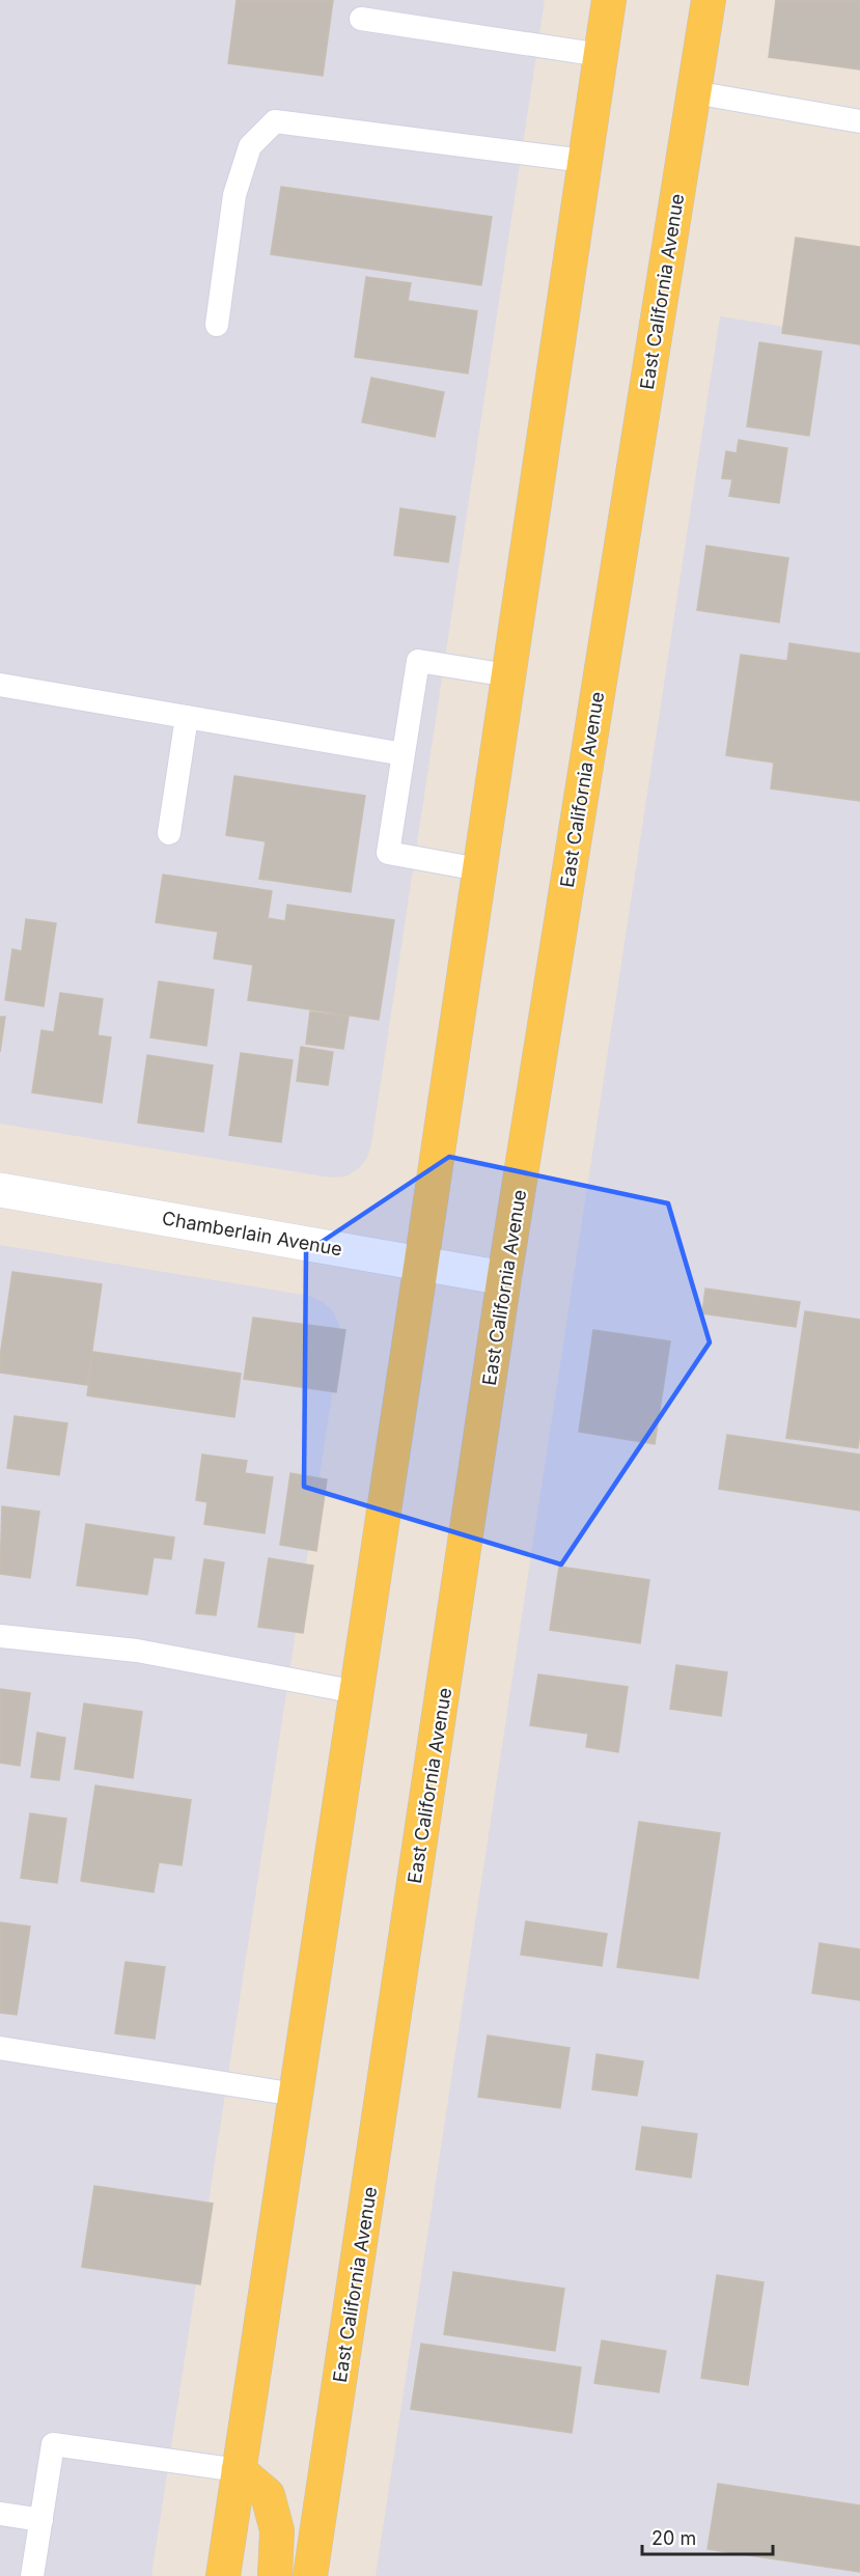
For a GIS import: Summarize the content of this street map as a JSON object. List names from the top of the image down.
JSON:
{
  "streets": {
    "main road": ["East California Avenue"],
    "street": ["Chamberlain Avenue"]
  },
  "crossings": [
    ["East California Avenue", "Chamberlain Avenue"]
  ],
  "scale_bar": "20 m"
}
